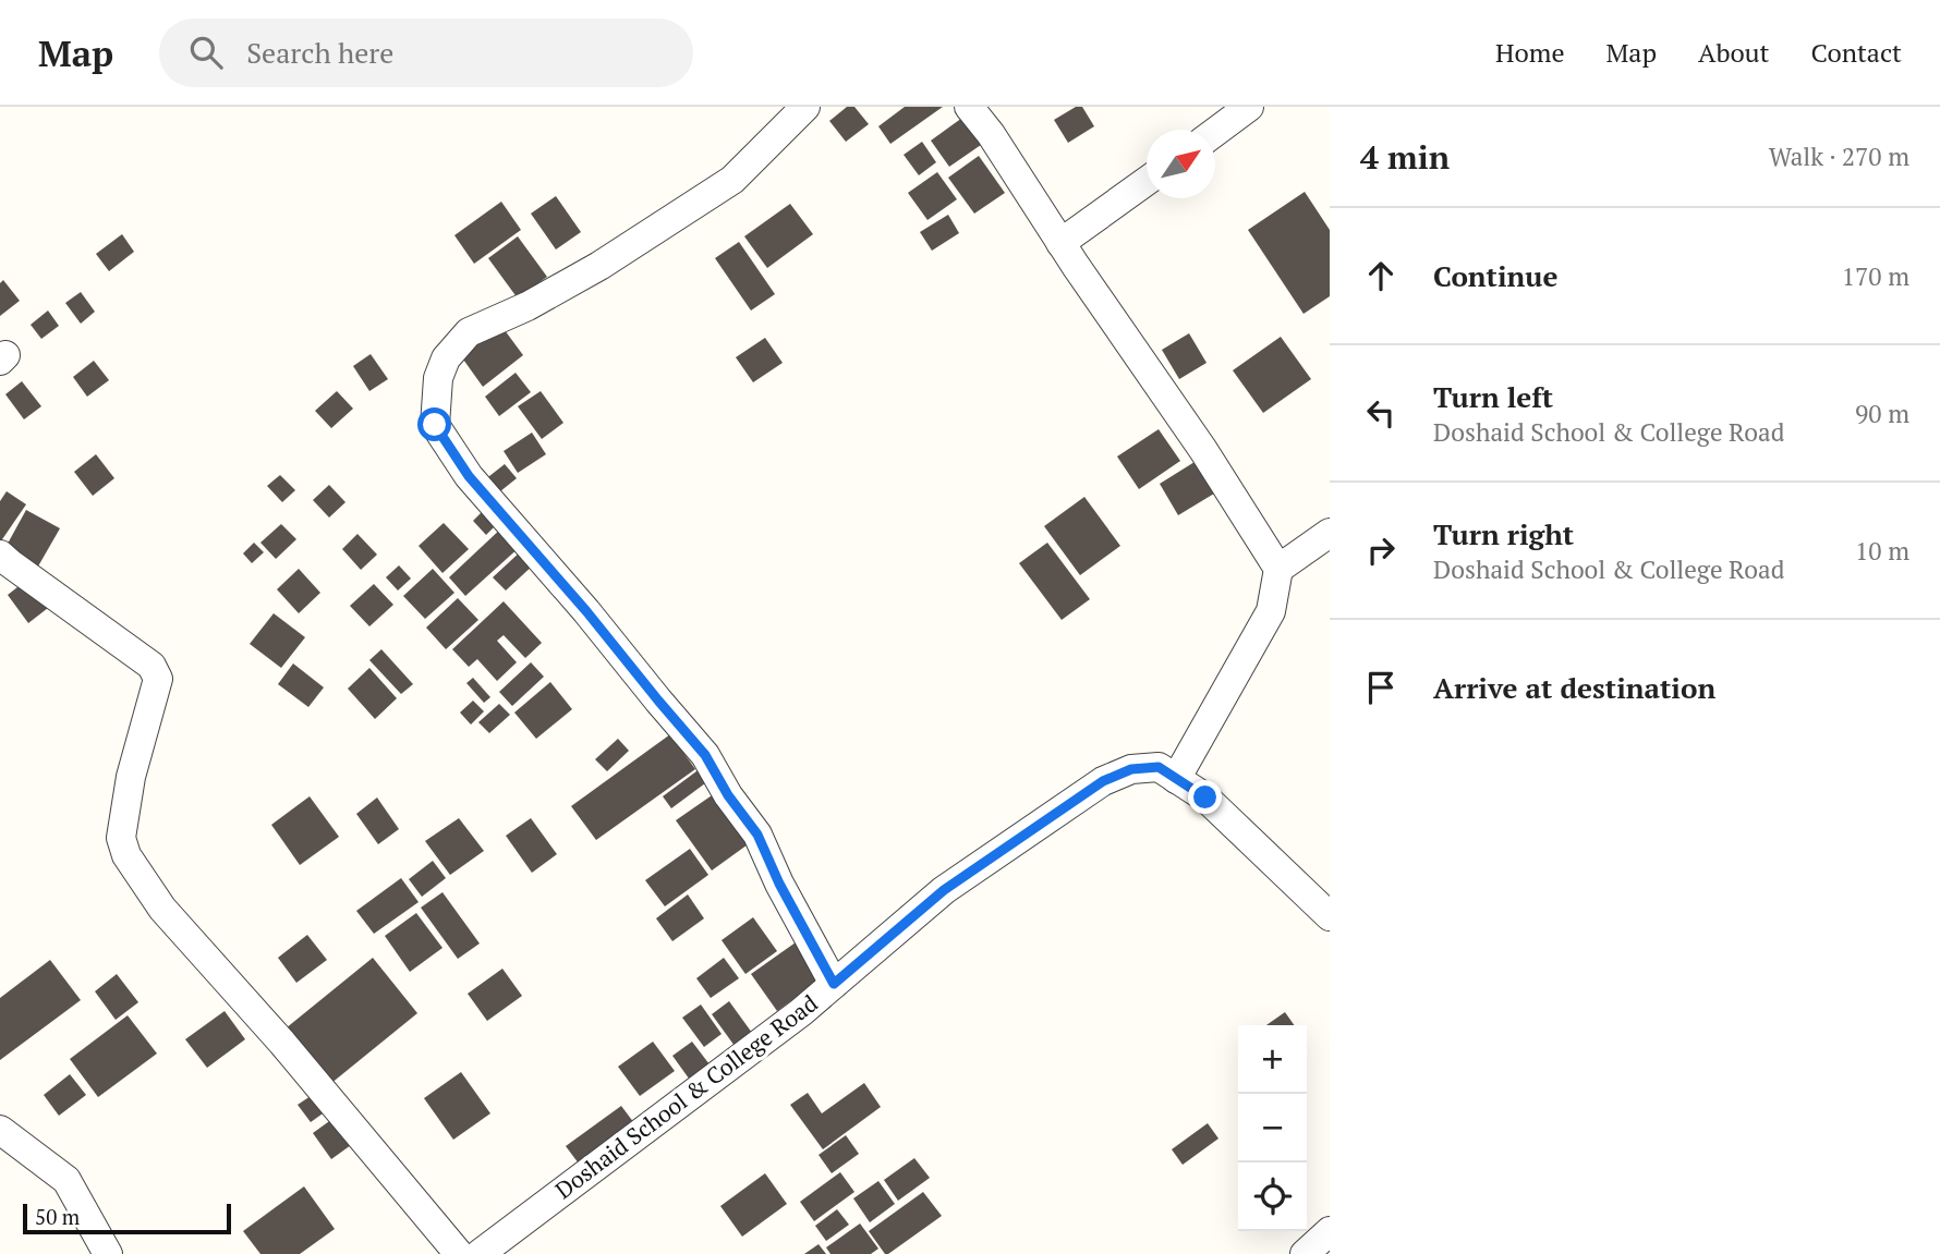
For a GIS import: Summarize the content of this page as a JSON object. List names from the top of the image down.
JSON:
{
  "streets": {
    "street": ["Doshaid School & College Road"]
  },
  "scale_bar": "50 m",
  "north": "top right",
  "page": {
    "header": "Map",
    "search": "Search here",
    "nav": [
      "Home",
      "Map",
      "About",
      "Contact"
    ],
    "heading": ["4 min", "Walk · 270 m"],
    "list": [
      ["Continue", "170 m"],
      ["Turn left", "Doshaid School & College Road", "90 m"],
      ["Turn right", "Doshaid School & College Road", "10 m"],
      "Arrive at destination"
    ],
    "map_buttons": ["+", "−"],
    "scale": "50 m"
  }
}
